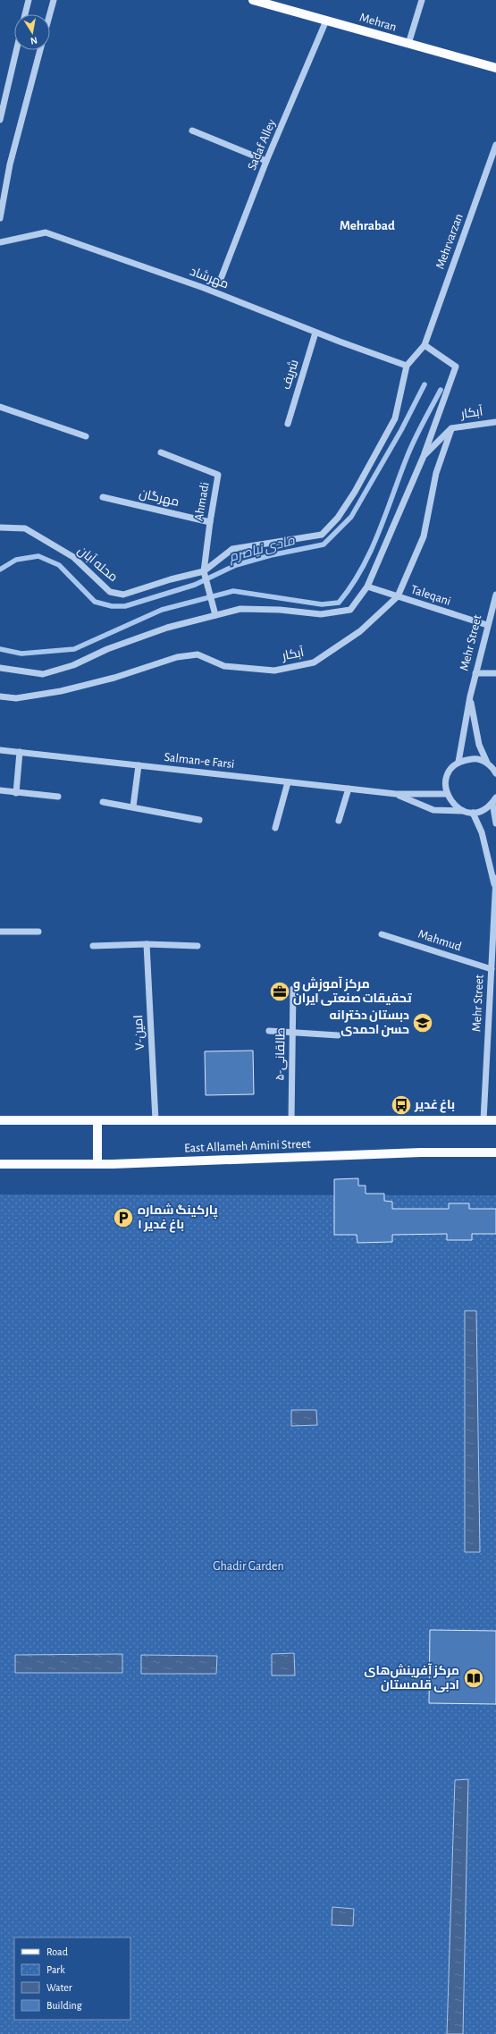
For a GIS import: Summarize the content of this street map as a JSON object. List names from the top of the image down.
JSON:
{
  "streets": {
    "main road": ["Mehran", "East Allameh Amini Street"],
    "street": [
      "Sadaf Alley",
      "Mehrvarzan",
      "مهرشاد",
      "شریف",
      "آبکار",
      "مهرگان",
      "Ahmadi",
      "محله آبان",
      "Taleqani",
      "Mehr Street",
      "Salman-e Farsi",
      "Mahmud",
      "۷-امین",
      "۵-طالقانی"
    ]
  },
  "crossings": [
    ["Mehran", "Sadaf Alley"],
    ["مهرشاد", "شریف"],
    ["آبکار", "Taleqani"],
    ["مهرگان", "Ahmadi"],
    ["Ahmadi", "محله آبان"],
    ["Taleqani", "Mehr Street"],
    ["Mehr Street", "Salman-e Farsi"],
    ["Mehr Street", "Mahmud"],
    ["Mehr Street", "East Allameh Amini Street"],
    ["۷-امین", "East Allameh Amini Street"],
    ["۵-طالقانی", "East Allameh Amini Street"]
  ],
  "districts": ["Mehrabad"],
  "water": ["مادی نیاصرم"],
  "parks": ["Ghadir Garden"],
  "places": {
    "office": ["مرکز آموزش و تحقیقات صنعتی ایران"],
    "school or university": ["دبستان دخترانه حسن احمدی"],
    "bus stop": ["باغ غدیر"],
    "parking": ["پارکینگ شماره ۱ باغ غدیر"],
    "library": ["مرکز آفرینش‌های ادبی قلمستان"]
  },
  "legend": [
    "Road",
    "Park",
    "Water",
    "Building"
  ],
  "north": "bottom"
}
